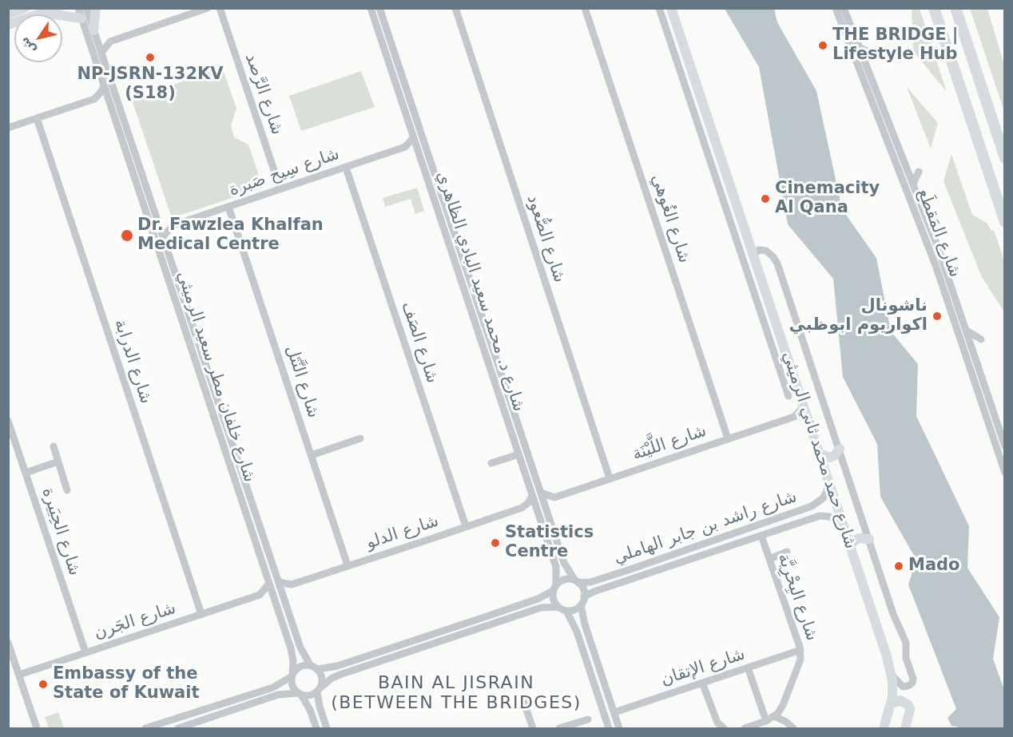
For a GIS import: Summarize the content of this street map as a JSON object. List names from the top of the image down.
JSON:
{
  "streets": {
    "main road": ["شارع حمد محمد ثاني الرميثي"],
    "street": [
      "شارع الرَّصد",
      "شارع سِيح صَبرة",
      "شارع الغُوهي",
      "شارع المَقطَع",
      "شارع الصُّعود",
      "شارع د. محمد سعيد البادي الظاهري",
      "شارع الصَف",
      "شارع الدرابة",
      "شارع خلفان مطر سعيد الرميثي",
      "شارع النَّتَل",
      "شارع اللَّيْنَة",
      "شارع راشد بن جابر الهاملي",
      "شارع الحِيَيرة",
      "شارع الدلو",
      "شارع البِحْرِيَّة",
      "شارع الجَرن",
      "شارع الإتقان"
    ]
  },
  "crossings": [
    ["شارع الرَّصد", "شارع سِيح صَبرة"],
    ["شارع سِيح صَبرة", "شارع د. محمد سعيد البادي الظاهري"],
    ["شارع سِيح صَبرة", "شارع الصَف"],
    ["شارع سِيح صَبرة", "شارع خلفان مطر سعيد الرميثي"],
    ["شارع سِيح صَبرة", "شارع النَّتَل"],
    ["شارع الغُوهي", "شارع اللَّيْنَة"],
    ["شارع الصُّعود", "شارع اللَّيْنَة"],
    ["شارع د. محمد سعيد البادي الظاهري", "شارع راشد بن جابر الهاملي"],
    ["شارع الصَف", "شارع الدلو"],
    ["شارع الدرابة", "شارع الجَرن"],
    ["شارع النَّتَل", "شارع الدلو"],
    ["شارع اللَّيْنَة", "شارع حمد محمد ثاني الرميثي"],
    ["شارع حمد محمد ثاني الرميثي", "شارع راشد بن جابر الهاملي"],
    ["شارع راشد بن جابر الهاملي", "شارع البِحْرِيَّة"],
    ["شارع الحِيَيرة", "شارع الجَرن"],
    ["شارع البِحْرِيَّة", "شارع الإتقان"]
  ],
  "districts": ["BAIN AL JISRAIN (BETWEEN THE BRIDGES)"],
  "places": [
    "THE BRIDGE | Lifestyle Hub",
    "NP-JSRN-132KV (S18)",
    "Cinemacity Al Qana",
    "Dr. Fawzlea Khalfan Medical Centre",
    "ناشونال اكواريوم ابوظبي",
    "Statistics Centre",
    "Mado",
    "Embassy of the State of Kuwait"
  ],
  "north": "bottom left"
}
